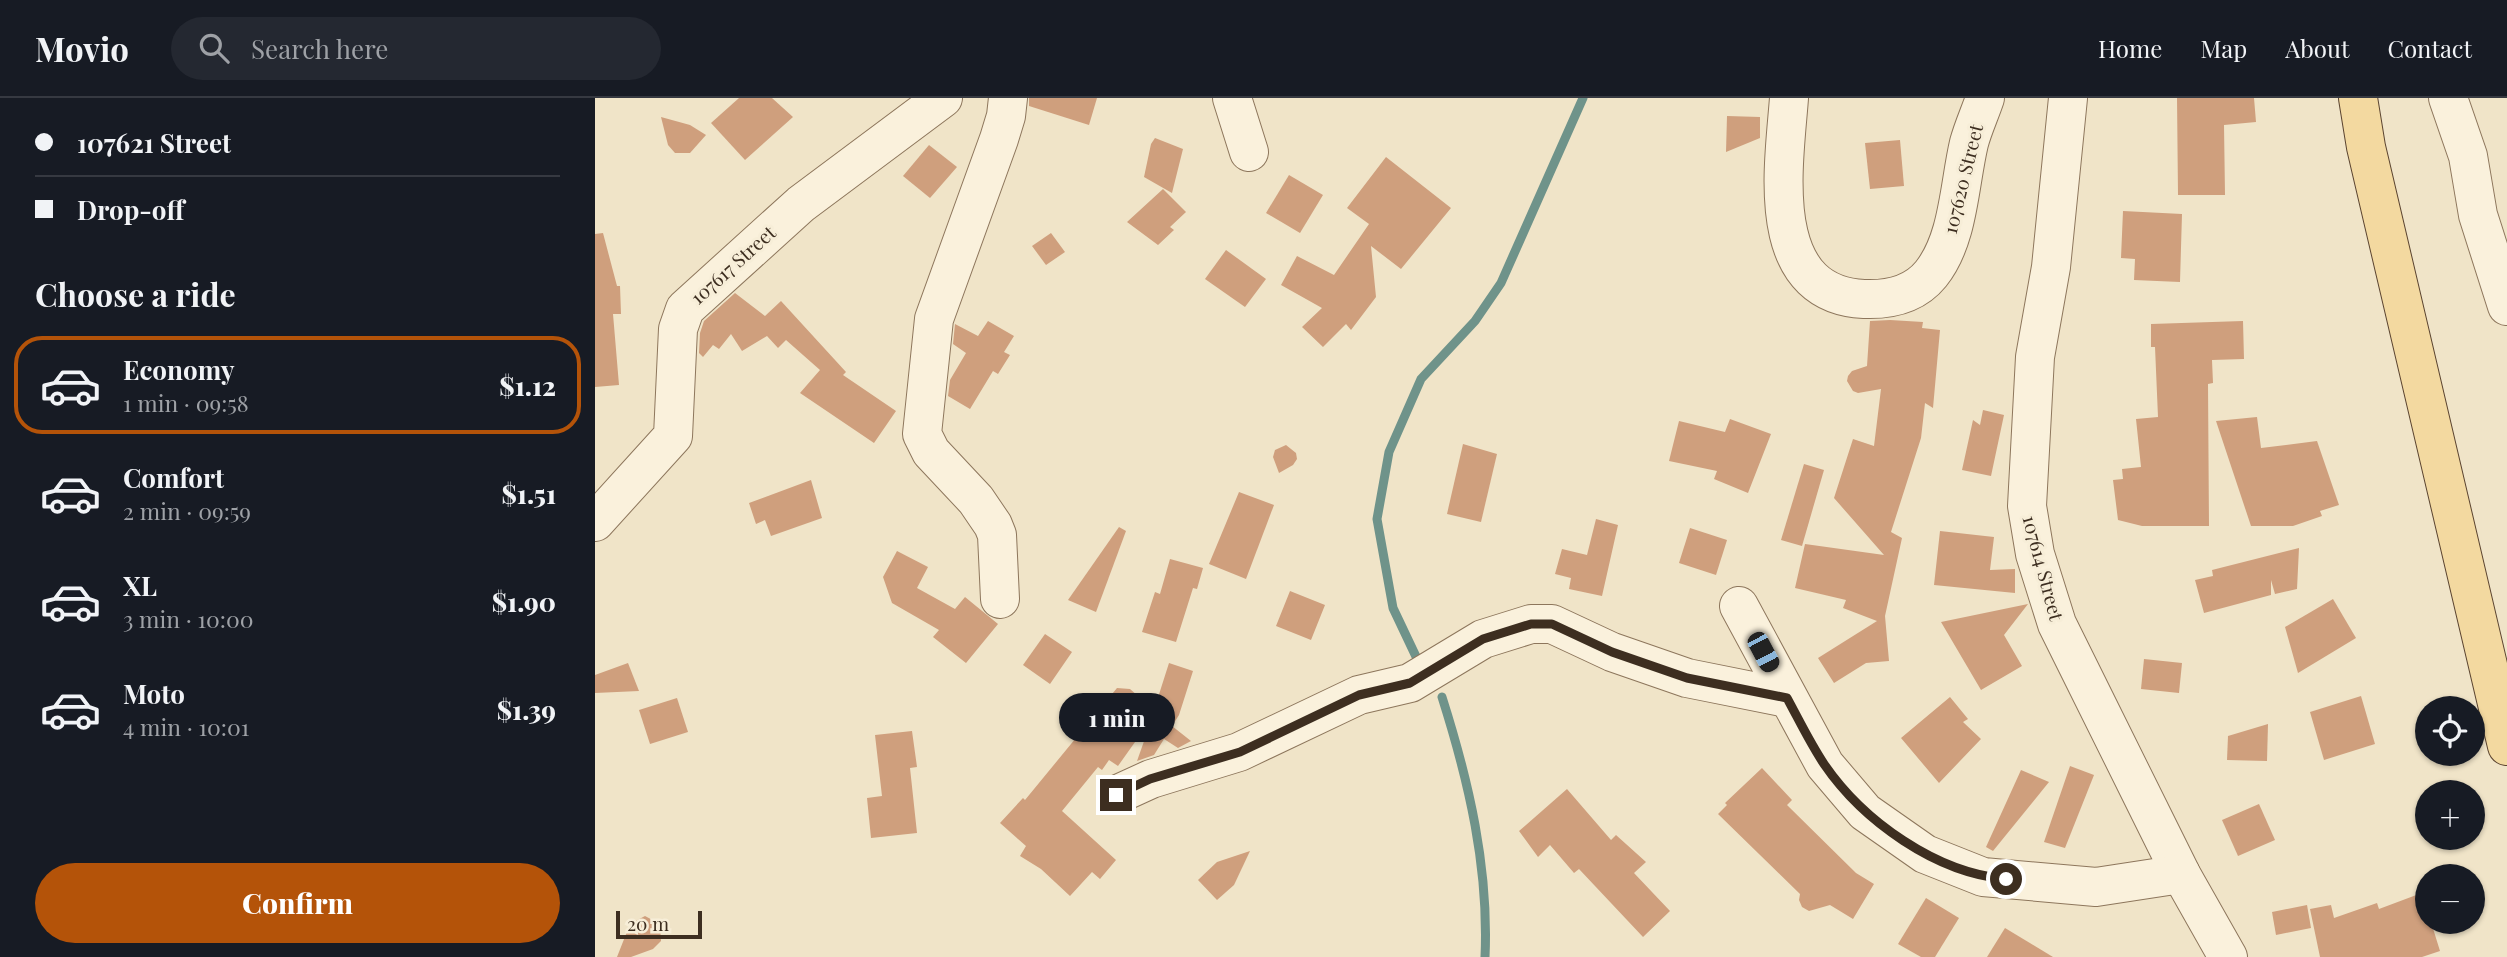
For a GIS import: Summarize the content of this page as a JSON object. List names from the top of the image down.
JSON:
{
  "streets": {
    "street": ["107620 Street", "107617 Street", "107614 Street"]
  },
  "scale_bar": "20 m",
  "page": {
    "header": "Movio",
    "search": "Search here",
    "nav": [
      "Home",
      "Map",
      "About",
      "Contact"
    ],
    "banner": ["107621 Street", "Drop-off"],
    "heading": "Choose a ride",
    "list": [
      {
        "name": "Economy",
        "note": "1 min · 09:58",
        "value": "$1.12"
      },
      {
        "name": "Comfort",
        "note": "2 min · 09:59",
        "value": "$1.51"
      },
      {
        "name": "XL",
        "note": "3 min · 10:00",
        "value": "$1.90"
      },
      {
        "name": "Moto",
        "note": "4 min · 10:01",
        "value": "$1.39"
      }
    ],
    "bubble": "1 min",
    "map_buttons": ["+", "−"],
    "buttons": "Confirm",
    "scale": "20 m"
  }
}
